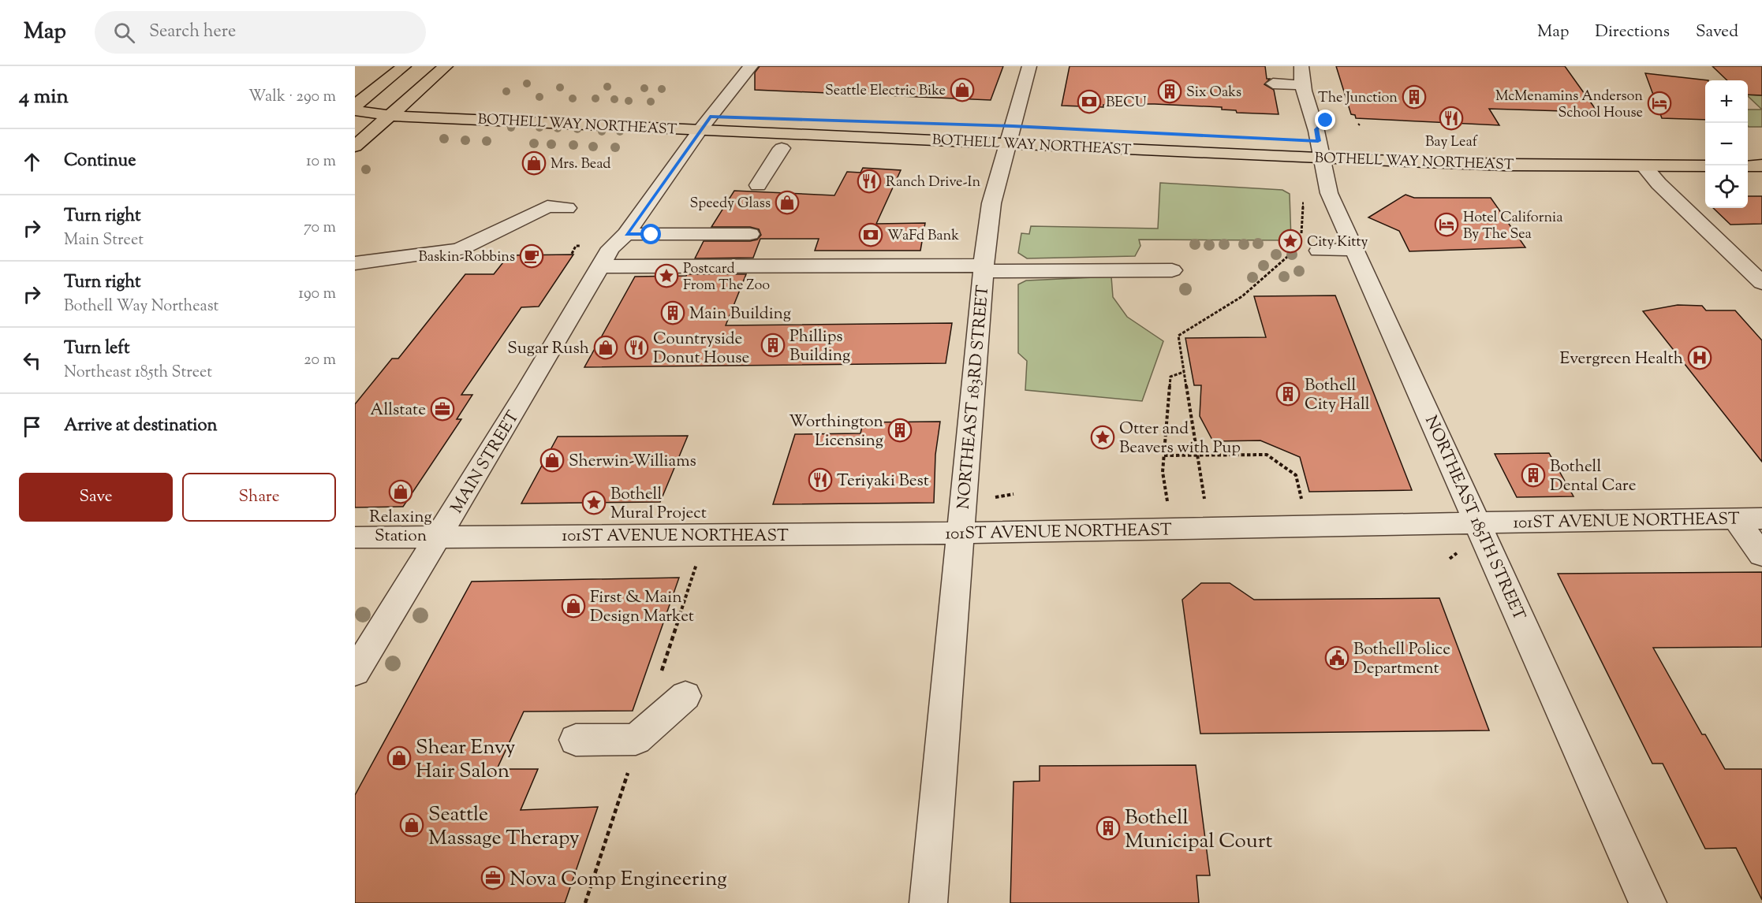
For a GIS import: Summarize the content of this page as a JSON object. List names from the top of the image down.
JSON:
{
  "streets": {
    "main road": ["BOTHELL WAY NORTHEAST"],
    "street": [
      "NORTHEAST 183RD STREET",
      "MAIN STREET",
      "NORTHEAST 185TH STREET",
      "101ST AVENUE NORTHEAST"
    ]
  },
  "crossings": [
    ["BOTHELL WAY NORTHEAST", "NORTHEAST 183RD STREET"],
    ["BOTHELL WAY NORTHEAST", "MAIN STREET"],
    ["BOTHELL WAY NORTHEAST", "NORTHEAST 185TH STREET"],
    ["NORTHEAST 183RD STREET", "101ST AVENUE NORTHEAST"],
    ["MAIN STREET", "101ST AVENUE NORTHEAST"],
    ["NORTHEAST 185TH STREET", "101ST AVENUE NORTHEAST"]
  ],
  "places": {
    "shop": [
      "Seattle Electric Bike",
      "Mrs. Bead",
      "Speedy Glass",
      "Sugar Rush",
      "Sherwin-Williams",
      "Relaxing Station",
      "First & Main Design Market",
      "Shear Envy Hair Salon",
      "Seattle Massage Therapy"
    ],
    "building": [
      "Six Oaks",
      "The Junction",
      "Main Building",
      "Phillips Building",
      "Bothell City Hall",
      "Worthington Licensing",
      "Bothell Dental Care",
      "Bothell Municipal Court"
    ],
    "bank": ["BECU", "WaFd Bank"],
    "hotel": ["McMenamins Anderson School House", "Hotel California By The Sea"],
    "restaurant": [
      "Bay Leaf",
      "Ranch Drive-In",
      "Countryside Donut House",
      "Teriyaki Best"
    ],
    "place": [
      "City Kitty",
      "Postcard From The Zoo",
      "Otter and Beavers with Pup",
      "Bothell Mural Project"
    ],
    "cafe": ["Baskin-Robbins"],
    "hospital": ["Evergreen Health"],
    "office": ["Allstate", "Nova Comp Engineering"],
    "public building": ["Bothell Police Department"]
  },
  "page": {
    "header": "Map",
    "search": "Search here",
    "nav": ["Map", "Directions", "Saved"],
    "heading": ["4 min", "Walk · 290 m"],
    "map_buttons": ["+", "−"],
    "list": [
      ["Continue", "10 m"],
      ["Turn right", "Main Street", "70 m"],
      ["Turn right", "Bothell Way Northeast", "190 m"],
      ["Turn left", "Northeast 185th Street", "20 m"],
      "Arrive at destination"
    ],
    "buttons": ["Save", "Share"]
  }
}
